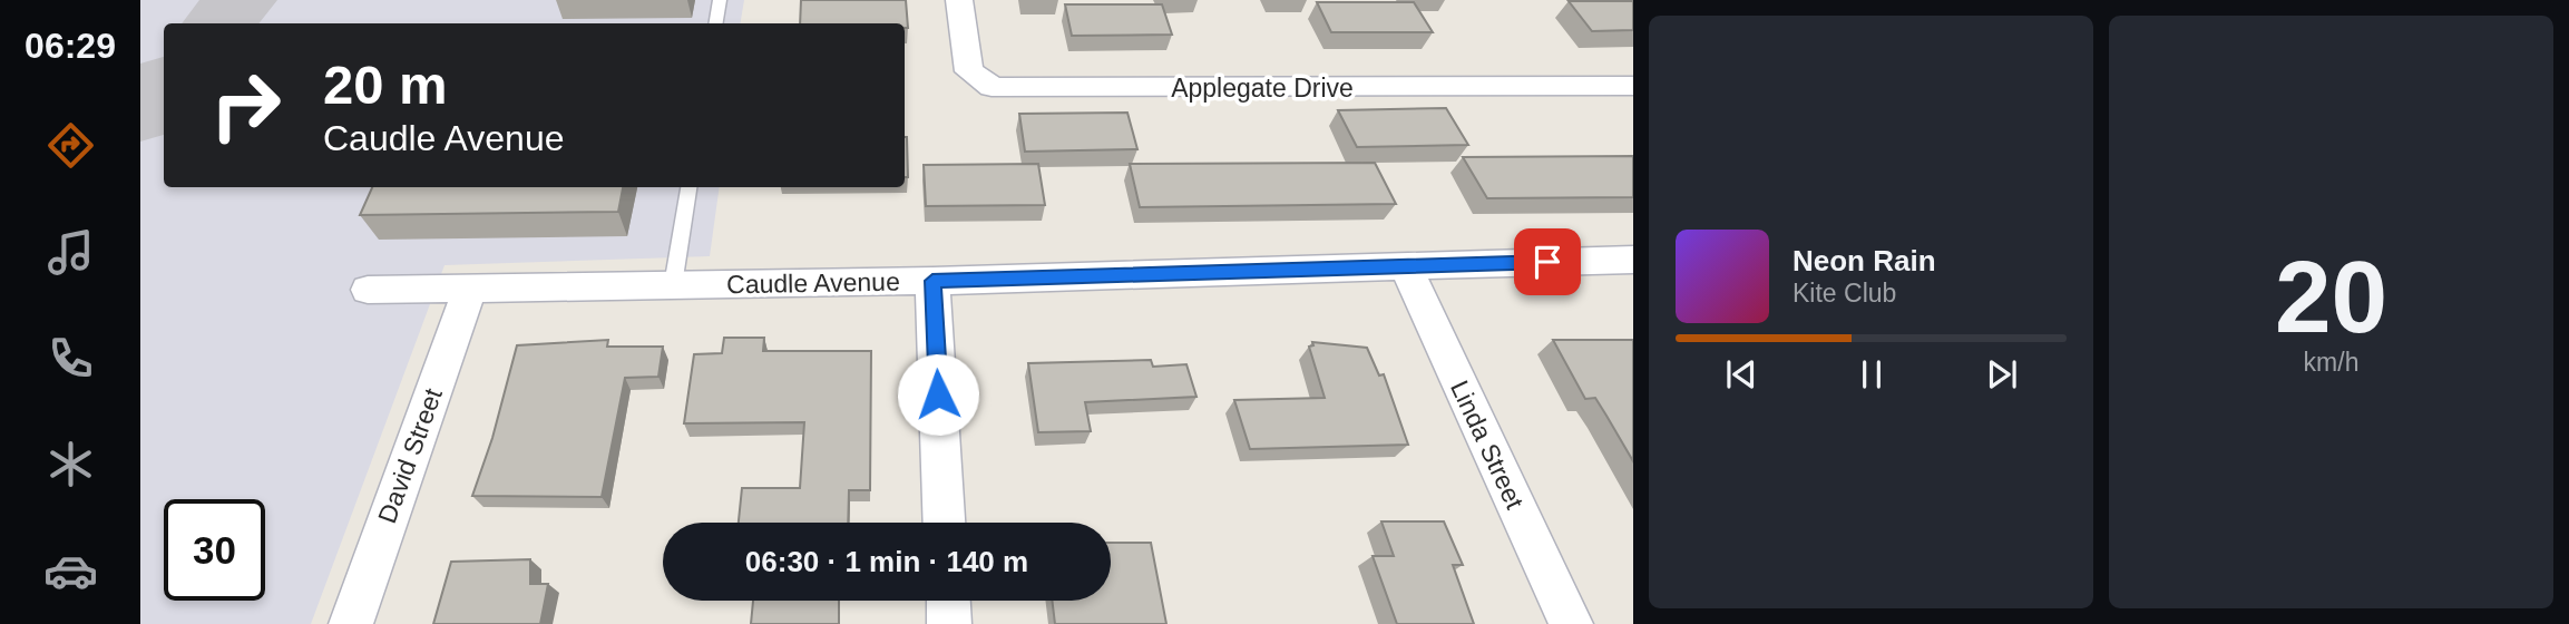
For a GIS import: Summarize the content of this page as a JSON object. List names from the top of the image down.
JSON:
{
  "streets": {
    "street": [
      "Applegate Drive",
      "Caudle Avenue",
      "Linda Street",
      "David Street"
    ]
  },
  "crossings": [
    ["Caudle Avenue", "Linda Street"],
    ["Caudle Avenue", "David Street"]
  ],
  "page": {
    "tabs": "06:29",
    "tile": ["20", "km/h"],
    "turn": ["20 m", "Caudle Avenue"],
    "song": ["Neon Rain", "Kite Club"],
    "limit": "30",
    "trip": "06:30 · 1 min · 140 m"
  }
}
